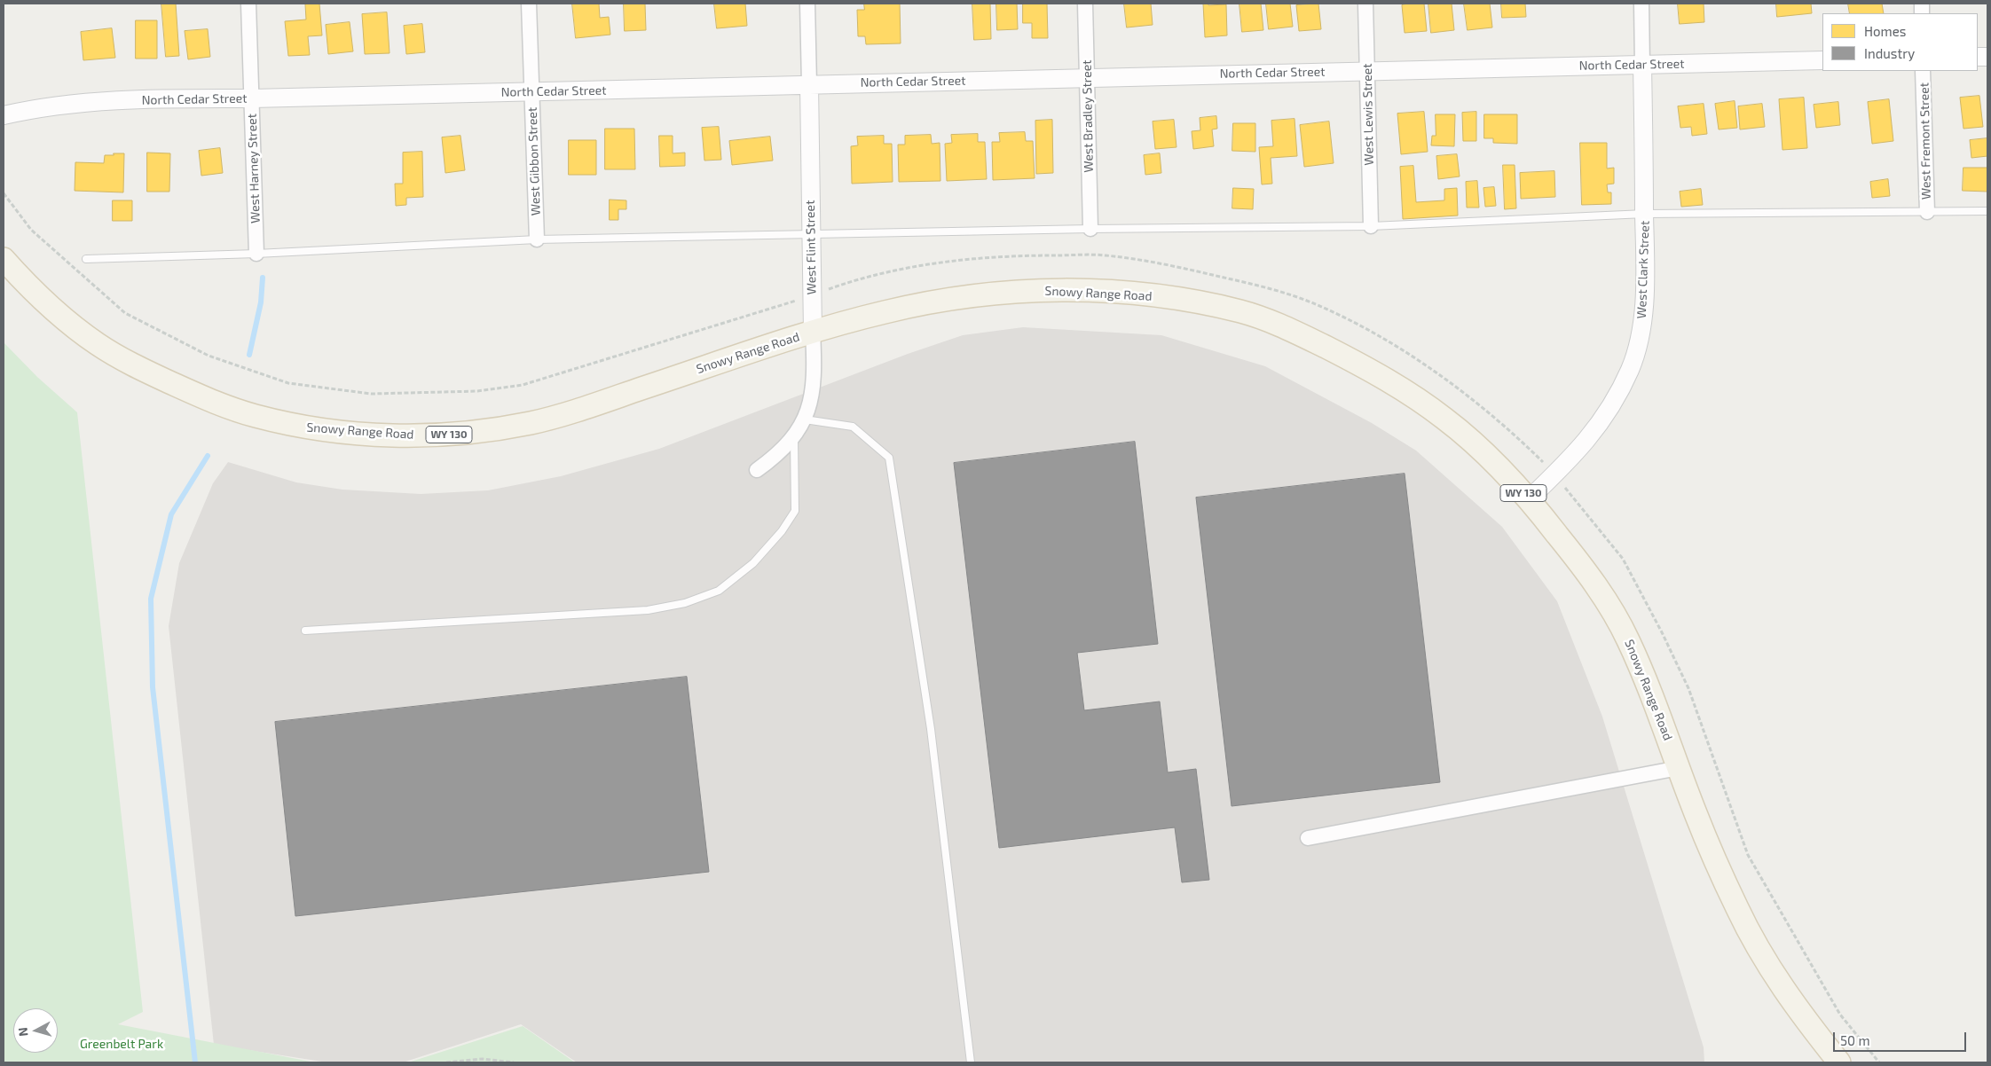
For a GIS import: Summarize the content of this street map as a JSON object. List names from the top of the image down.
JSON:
{
  "streets": {
    "main road": ["Snowy Range Road", "WY 130"],
    "street": [
      "North Cedar Street",
      "West Lewis Street",
      "West Bradley Street",
      "West Fremont Street",
      "West Gibbon Street",
      "West Harney Street",
      "West Flint Street",
      "West Clark Street"
    ]
  },
  "crossings": [
    ["North Cedar Street", "West Lewis Street"],
    ["North Cedar Street", "West Bradley Street"],
    ["North Cedar Street", "West Gibbon Street"],
    ["North Cedar Street", "West Harney Street"],
    ["North Cedar Street", "West Flint Street"],
    ["North Cedar Street", "West Clark Street"],
    ["West Flint Street", "Snowy Range Road"],
    ["West Clark Street", "Snowy Range Road"]
  ],
  "parks": ["Greenbelt Park"],
  "legend": ["Homes", "Industry"],
  "scale_bar": "50 m",
  "north": "left"
}
